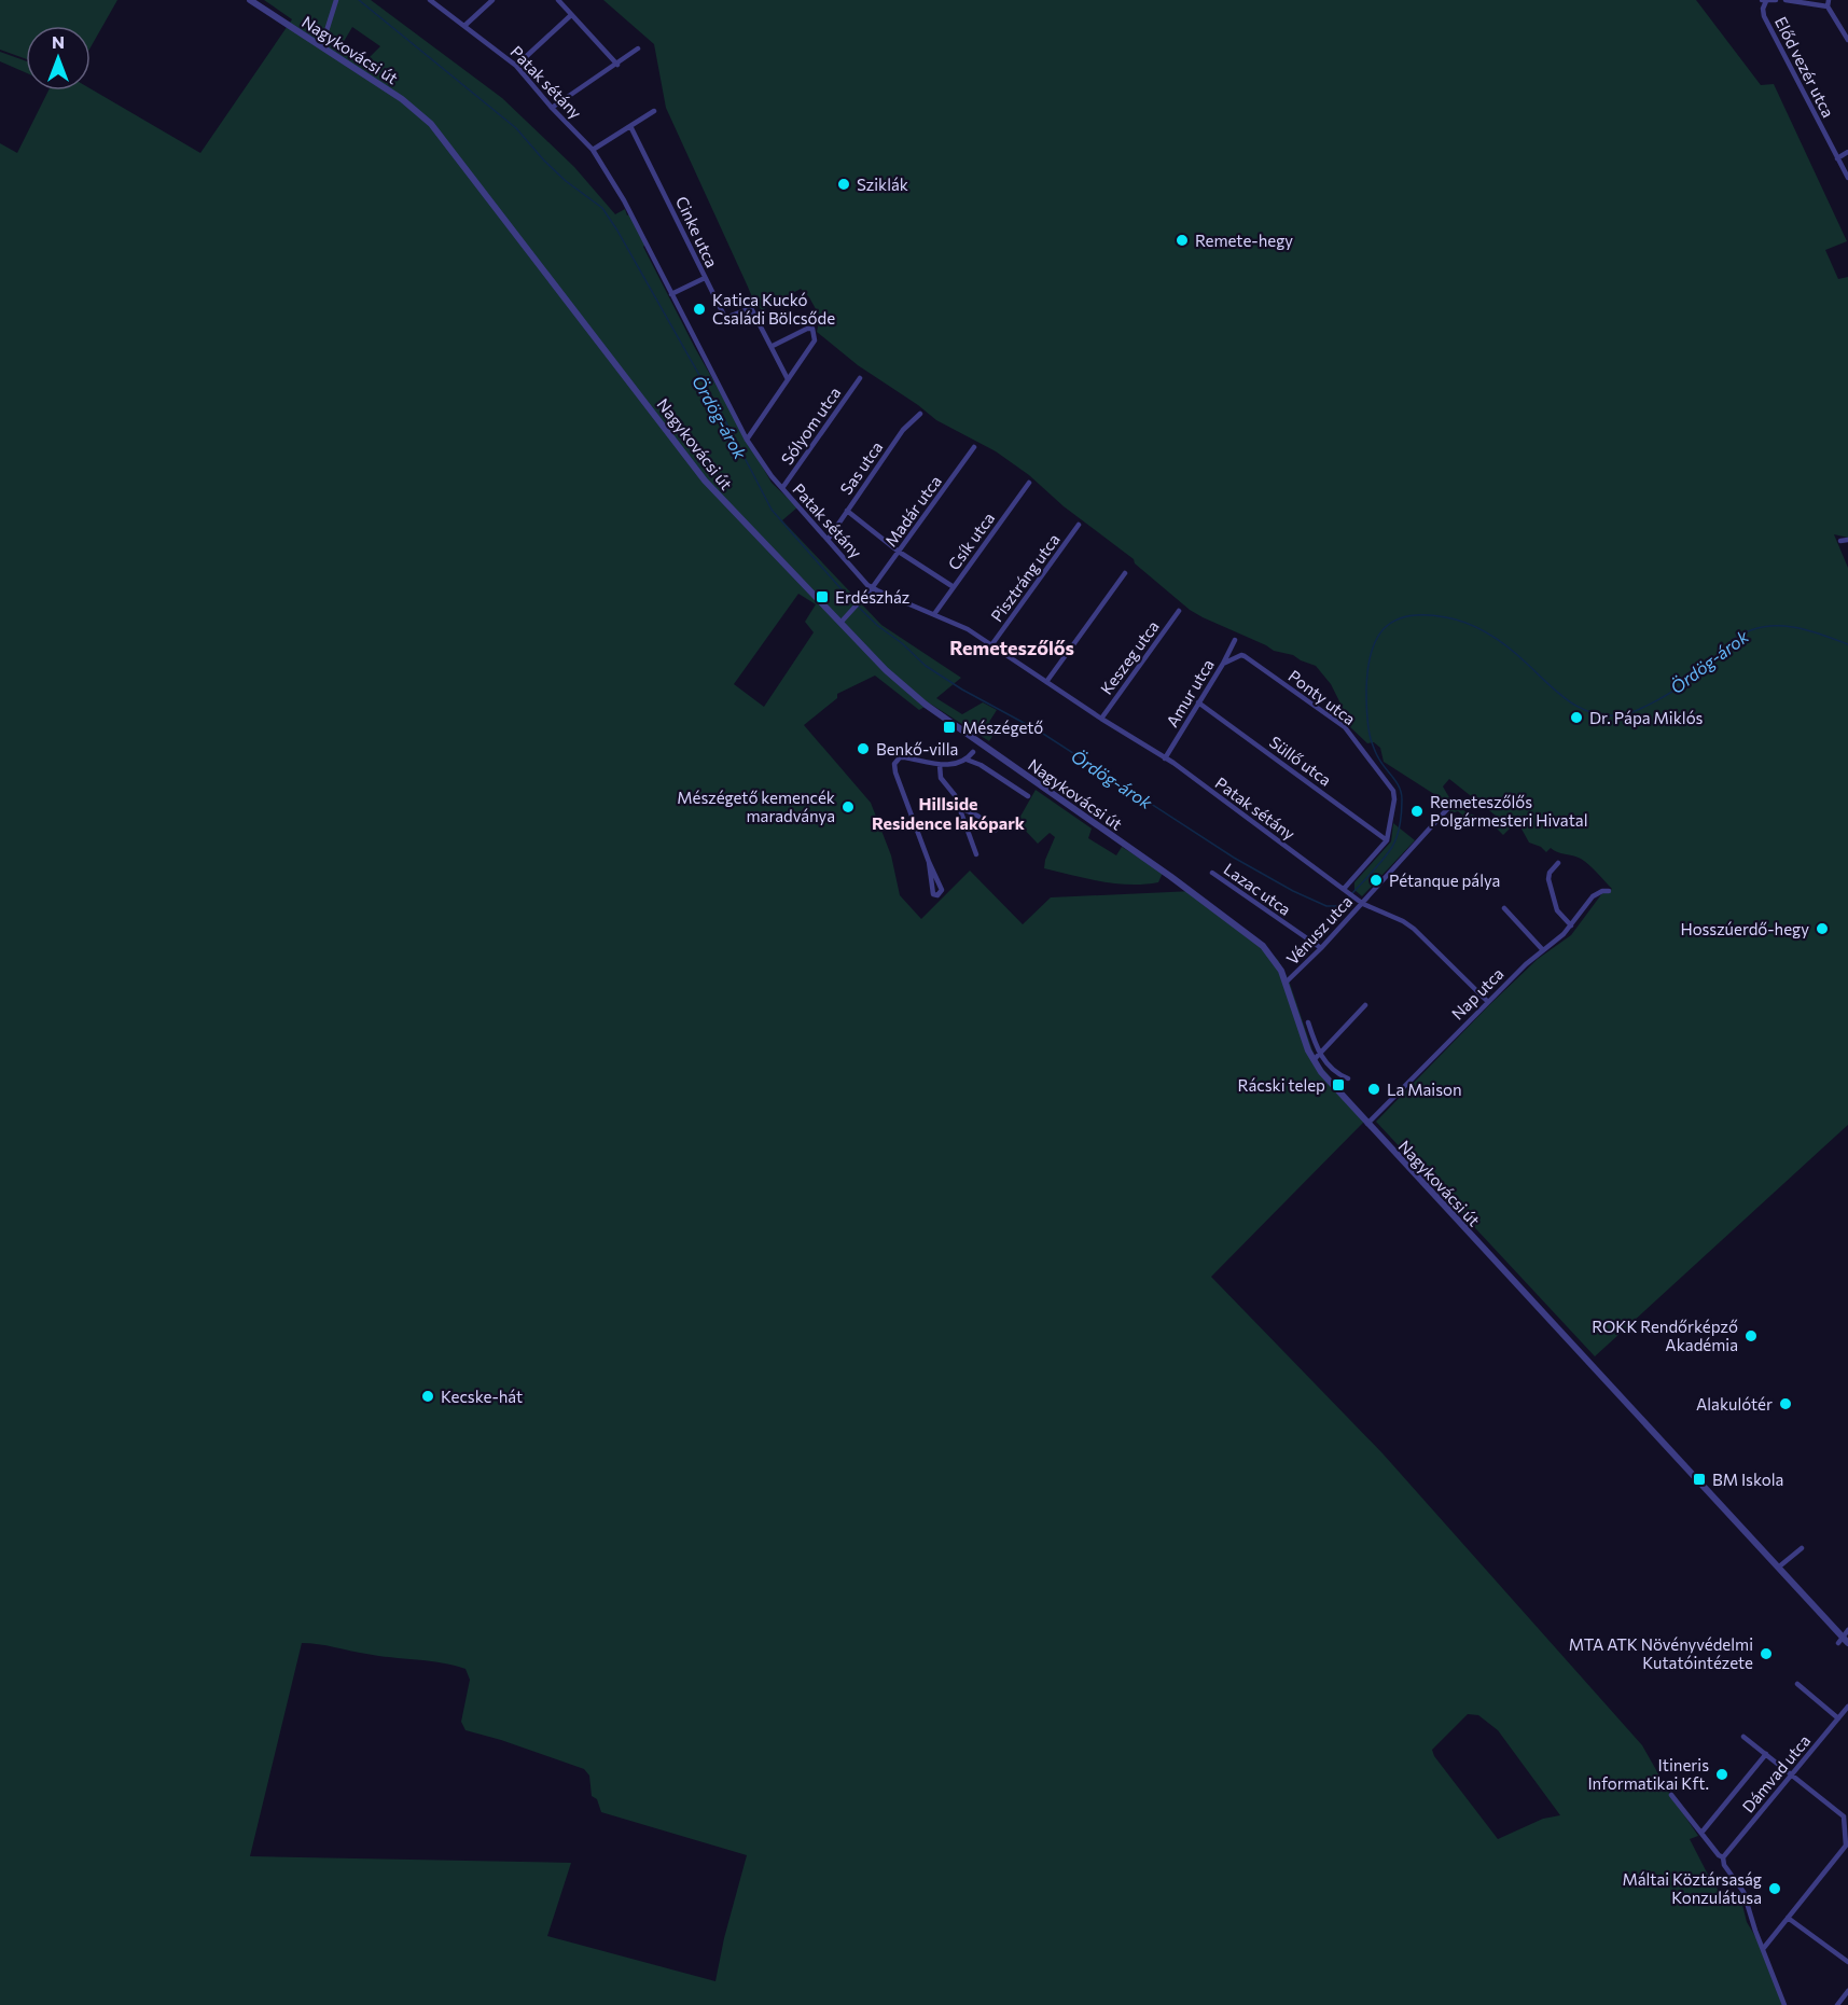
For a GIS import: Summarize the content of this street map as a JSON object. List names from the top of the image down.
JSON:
{
  "streets": {
    "street": [
      "Nagykovácsi út",
      "Előd vezér utca",
      "Patak sétány",
      "Cinke utca",
      "Sólyom utca",
      "Sas utca",
      "Madár utca",
      "Csík utca",
      "Pisztráng utca",
      "Keszeg utca",
      "Amur utca",
      "Ponty utca",
      "Süllő utca",
      "Lazac utca",
      "Vénusz utca",
      "Nap utca",
      "Dámvad utca"
    ]
  },
  "crossings": [
    ["Nagykovácsi út", "Madár utca"],
    ["Nagykovácsi út", "Vénusz utca"],
    ["Nagykovácsi út", "Nap utca"],
    ["Patak sétány", "Sólyom utca"],
    ["Patak sétány", "Sas utca"],
    ["Patak sétány", "Madár utca"],
    ["Patak sétány", "Csík utca"],
    ["Patak sétány", "Pisztráng utca"],
    ["Patak sétány", "Keszeg utca"],
    ["Patak sétány", "Amur utca"],
    ["Patak sétány", "Vénusz utca"],
    ["Patak sétány", "Nap utca"],
    ["Amur utca", "Ponty utca"],
    ["Amur utca", "Süllő utca"],
    ["Ponty utca", "Süllő utca"],
    ["Lazac utca", "Vénusz utca"]
  ],
  "districts": ["Remeteszőlős", "Hillside Residence lakópark"],
  "water": ["Ördög-árok"],
  "places": {
    "other": [
      "Sziklák",
      "Remete-hegy",
      "Katica Kuckó Családi Bölcsőde",
      "Dr. Pápa Miklós",
      "Benkő-villa",
      "Mészégető kemencék maradványa",
      "Remeteszőlős Polgármesteri Hivatal",
      "Pétanque pálya",
      "Hosszúerdő-hegy",
      "La Maison",
      "ROKK Rendőrképző Akadémia",
      "Kecske-hát",
      "Alakulótér",
      "MTA ATK Növényvédelmi Kutatóintézete",
      "Itineris Informatikai Kft.",
      "Máltai Köztársaság Konzulátusa"
    ],
    "transit": [
      "Erdészház",
      "Mészégető",
      "Rácski telep",
      "BM Iskola"
    ]
  },
  "north": "top"
}
